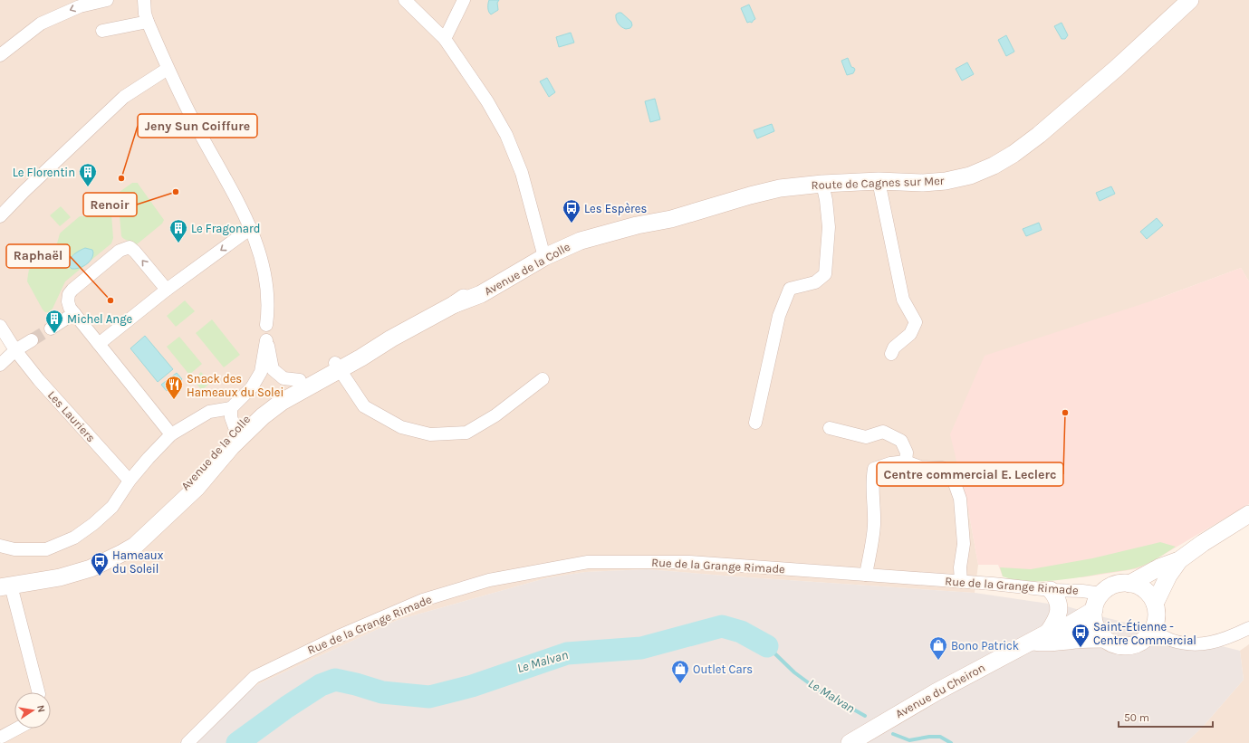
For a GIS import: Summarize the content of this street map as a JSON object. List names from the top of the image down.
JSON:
{
  "streets": {
    "main road": ["Route de Cagnes sur Mer", "Avenue de la Colle", "Avenue du Cheiron"],
    "street": ["Les Lauriers", "Rue de la Grange Rimade"]
  },
  "crossings": [
    ["Route de Cagnes sur Mer", "Avenue de la Colle"],
    ["Rue de la Grange Rimade", "Avenue du Cheiron"]
  ],
  "water": ["Le Malvan"],
  "places": {
    "other": [
      "Jeny Sun Coiffure",
      "Renoir",
      "Raphaël",
      "Centre commercial E. Leclerc"
    ],
    "building": ["Le Florentin", "Le Fragonard", "Michel Ange"],
    "bus stop": ["Les Espères", "Hameaux du Soleil", "Saint-Étienne - Centre Commercial"],
    "restaurant": ["Snack des Hameaux du Solei"],
    "shop": ["Bono Patrick", "Outlet Cars"]
  },
  "scale_bar": "50 m",
  "north": "right"
}
